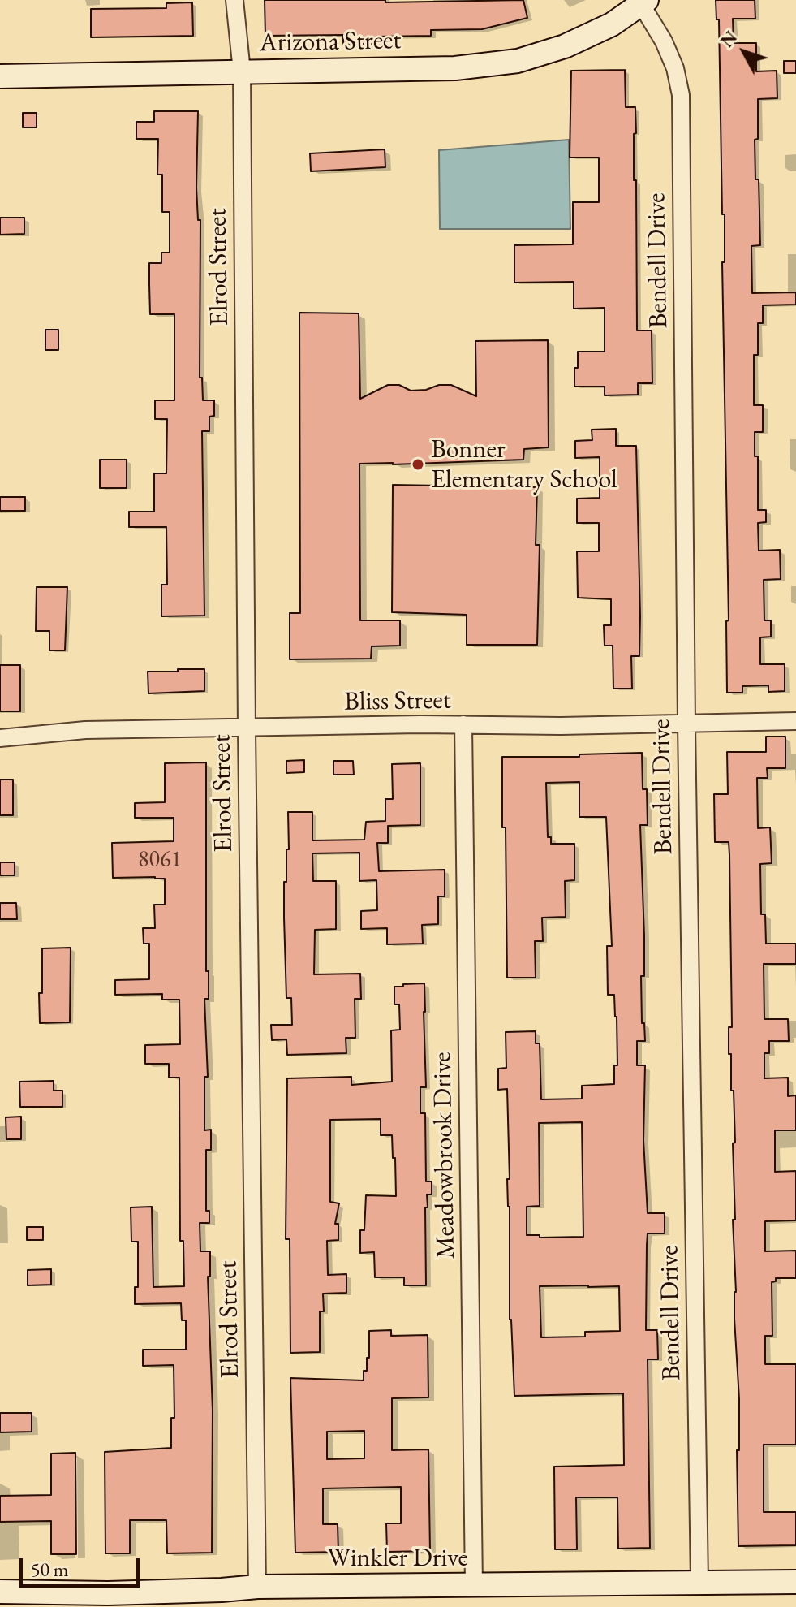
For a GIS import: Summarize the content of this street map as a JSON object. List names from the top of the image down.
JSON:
{
  "streets": {
    "street": [
      "Arizona Street",
      "Bendell Drive",
      "Elrod Street",
      "Bliss Street",
      "Meadowbrook Drive",
      "Winkler Drive"
    ]
  },
  "crossings": [
    ["Arizona Street", "Bendell Drive"],
    ["Arizona Street", "Elrod Street"],
    ["Bendell Drive", "Bliss Street"],
    ["Bendell Drive", "Winkler Drive"],
    ["Elrod Street", "Bliss Street"],
    ["Elrod Street", "Winkler Drive"],
    ["Bliss Street", "Meadowbrook Drive"],
    ["Meadowbrook Drive", "Winkler Drive"]
  ],
  "places": ["Bonner Elementary School"],
  "house_numbers": ["8061"],
  "scale_bar": "50 m",
  "north": "top left"
}
